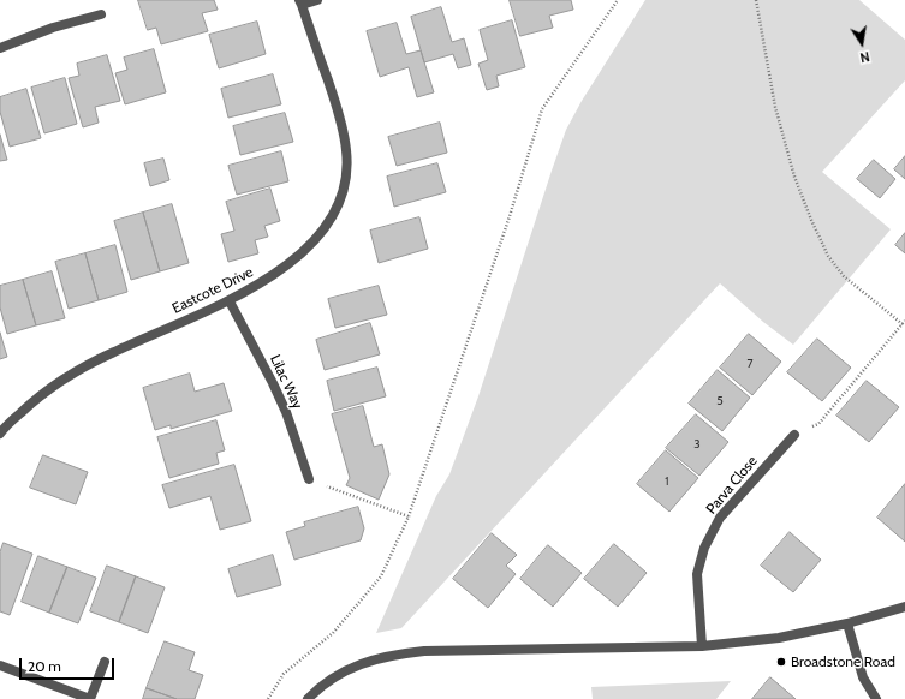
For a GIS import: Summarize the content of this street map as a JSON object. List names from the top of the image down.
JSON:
{
  "streets": {
    "street": ["Eastcote Drive", "Lilac Way", "Parva Close"]
  },
  "crossings": [
    ["Eastcote Drive", "Lilac Way"]
  ],
  "places": ["Broadstone Road"],
  "house_numbers": [
    "7",
    "5",
    "3",
    "1"
  ],
  "scale_bar": "20 m",
  "north": "bottom"
}
